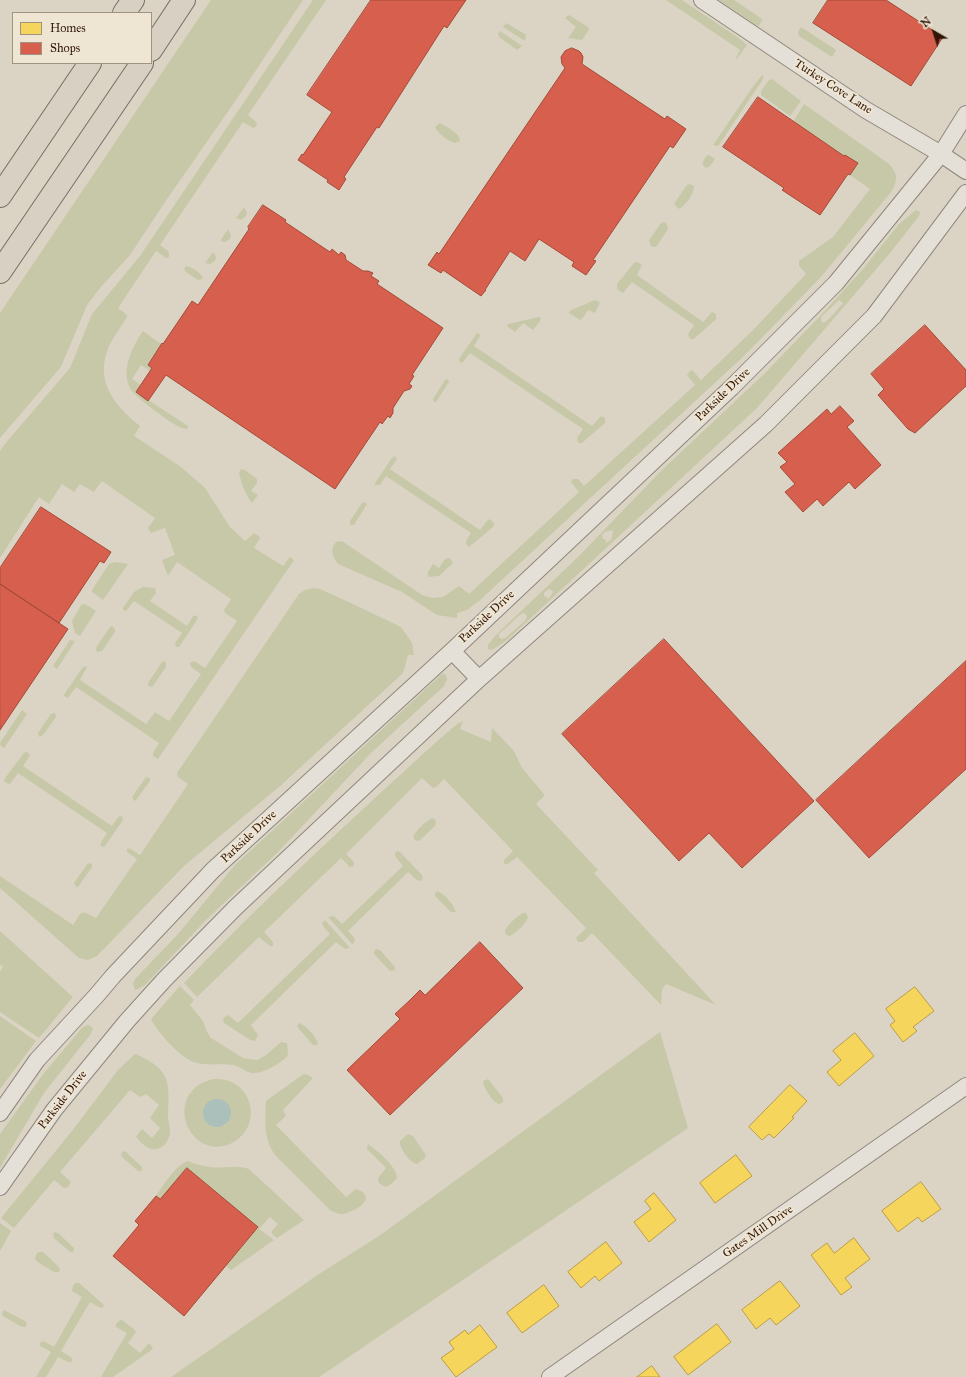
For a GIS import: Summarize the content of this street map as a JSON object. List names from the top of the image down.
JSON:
{
  "streets": {
    "street": ["Turkey Cove Lane", "Parkside Drive", "Gates Mill Drive"]
  },
  "crossings": [
    ["Turkey Cove Lane", "Parkside Drive"]
  ],
  "legend": ["Homes", "Shops"],
  "north": "top left"
}
